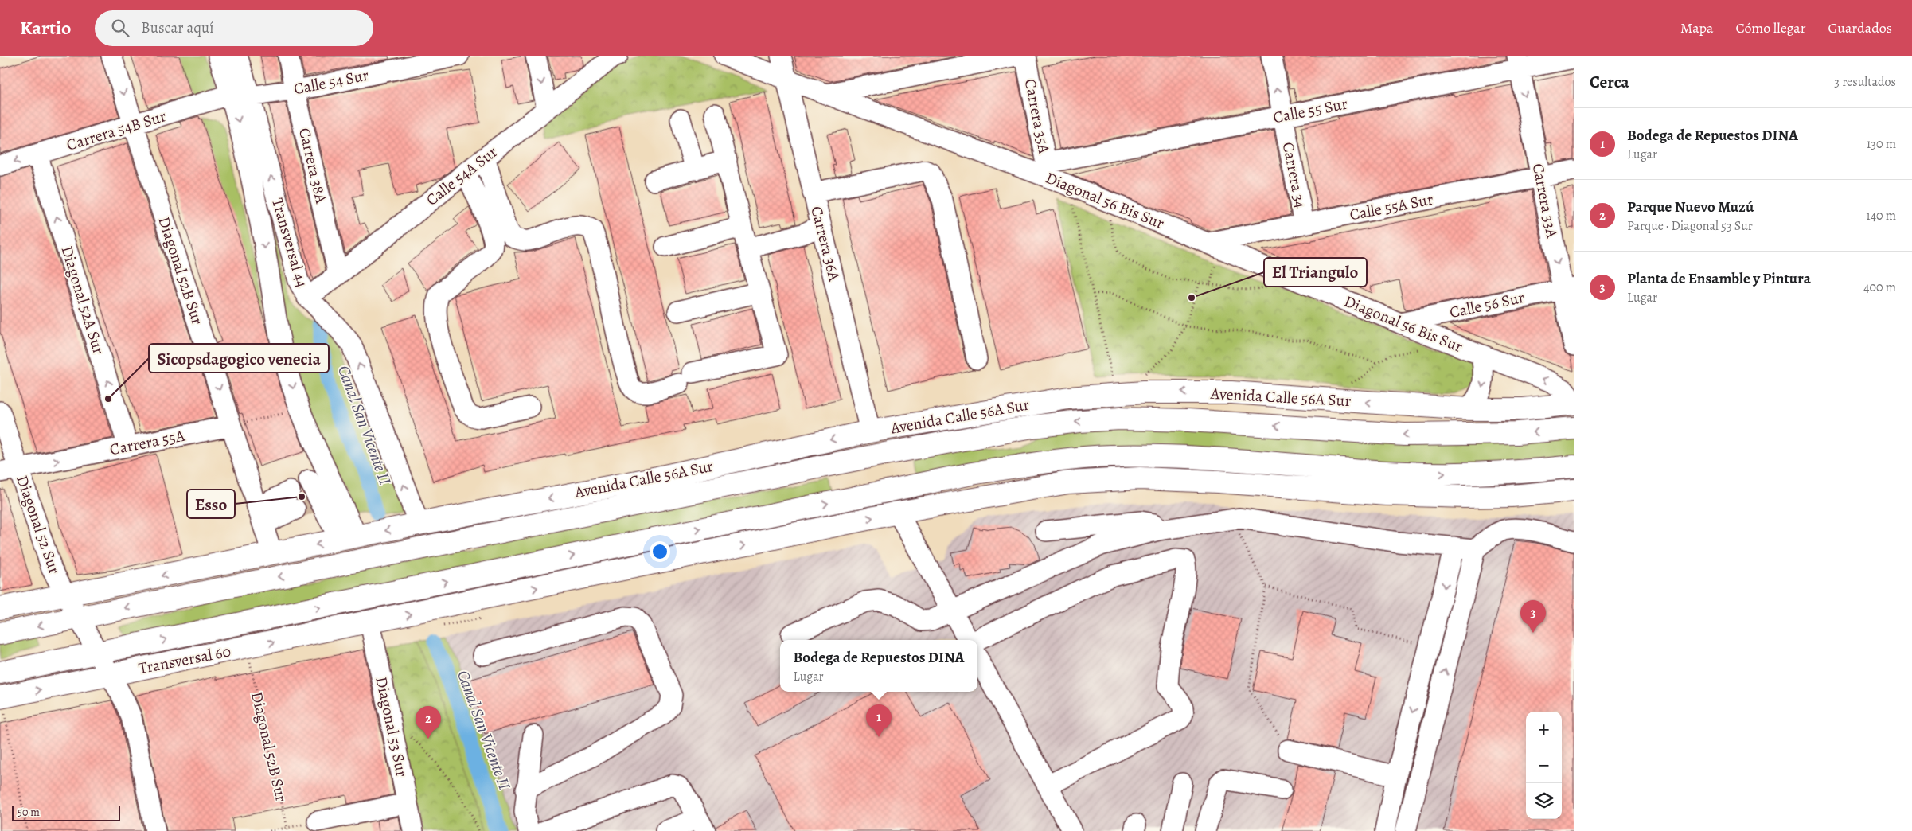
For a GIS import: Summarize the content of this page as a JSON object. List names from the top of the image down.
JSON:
{
  "streets": {
    "highway": ["Avenida Calle 56A Sur", "Transversal 60"],
    "street": [
      "Calle 54 Sur",
      "Calle 55 Sur",
      "Carrera 35A",
      "Carrera 54B Sur",
      "Carrera 38A",
      "Carrera 34",
      "Calle 54A Sur",
      "Diagonal 56 Bis Sur",
      "Carrera 33A",
      "Calle 55A Sur",
      "Transversal 44",
      "Carrera 36A",
      "Diagonal 52B Sur",
      "Diagonal 52A Sur",
      "Calle 56 Sur",
      "Carrera 55A",
      "Diagonal 52 Sur",
      "Diagonal 53 Sur"
    ]
  },
  "crossings": [
    ["Calle 54 Sur", "Carrera 54B Sur"],
    ["Calle 54 Sur", "Carrera 38A"],
    ["Calle 54 Sur", "Transversal 44"],
    ["Calle 55 Sur", "Carrera 35A"],
    ["Calle 55 Sur", "Carrera 34"],
    ["Calle 55 Sur", "Diagonal 56 Bis Sur"],
    ["Calle 55 Sur", "Carrera 33A"],
    ["Carrera 35A", "Diagonal 56 Bis Sur"],
    ["Carrera 54B Sur", "Transversal 44"],
    ["Carrera 54B Sur", "Diagonal 52B Sur"],
    ["Carrera 54B Sur", "Diagonal 52A Sur"],
    ["Carrera 38A", "Calle 54A Sur"],
    ["Carrera 34", "Calle 55A Sur"],
    ["Calle 54A Sur", "Transversal 44"],
    ["Diagonal 56 Bis Sur", "Calle 55A Sur"],
    ["Diagonal 56 Bis Sur", "Carrera 36A"],
    ["Diagonal 56 Bis Sur", "Calle 56 Sur"],
    ["Diagonal 56 Bis Sur", "Avenida Calle 56A Sur"],
    ["Carrera 33A", "Calle 55A Sur"],
    ["Carrera 33A", "Calle 56 Sur"],
    ["Transversal 44", "Avenida Calle 56A Sur"],
    ["Carrera 36A", "Avenida Calle 56A Sur"],
    ["Diagonal 52B Sur", "Carrera 55A"],
    ["Diagonal 52A Sur", "Carrera 55A"],
    ["Carrera 55A", "Diagonal 52 Sur"],
    ["Diagonal 52 Sur", "Transversal 60"],
    ["Transversal 60", "Diagonal 53 Sur"]
  ],
  "one_way": [
    "Carrera 34",
    "Carrera 33A",
    "Diagonal 52B Sur",
    "Diagonal 52A Sur",
    "Carrera 55A"
  ],
  "water": ["Canal San Vicente II"],
  "places": ["El Triangulo", "Sicopsdagogico venecia", "Esso"],
  "scale_bar": "50 m",
  "page": {
    "header": "Kartio",
    "search": "Buscar aquí",
    "nav": ["Mapa", "Cómo llegar", "Guardados"],
    "heading": ["Cerca", "3 resultados"],
    "list": [
      {
        "mark": "1",
        "name": "Bodega de Repuestos DINA",
        "note": "Lugar",
        "value": "130 m"
      },
      {
        "mark": "2",
        "name": "Parque Nuevo Muzú",
        "note": "Parque · Diagonal 53 Sur",
        "value": "140 m"
      },
      {
        "mark": "3",
        "name": "Planta de Ensamble y Pintura",
        "note": "Lugar",
        "value": "400 m"
      }
    ],
    "pins": ["3", "1", "2"],
    "popup": ["Bodega de Repuestos DINA", "Lugar"],
    "map_buttons": ["+", "−"],
    "scale": "50 m"
  }
}
